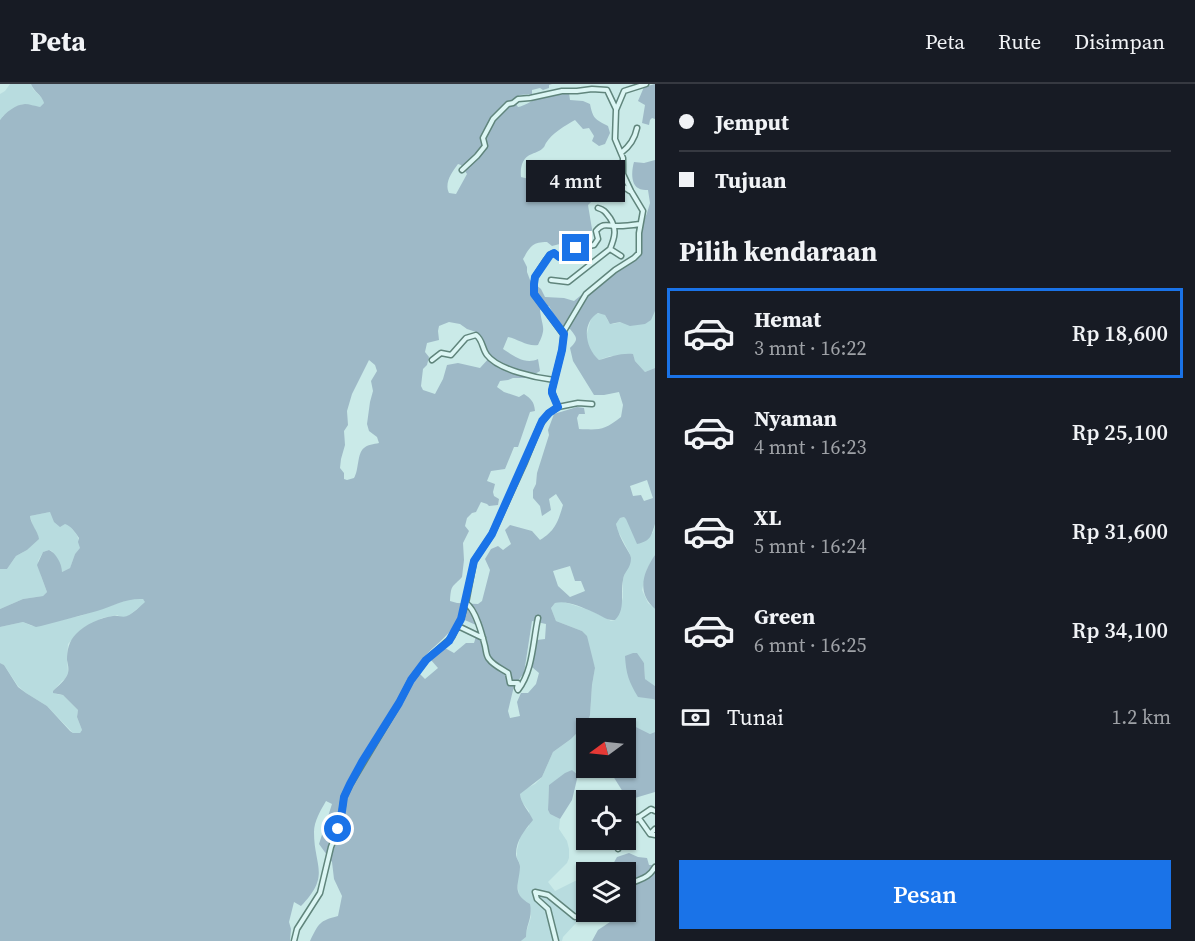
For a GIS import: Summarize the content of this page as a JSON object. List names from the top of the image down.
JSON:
{
  "north": "left",
  "page": {
    "header": "Peta",
    "nav": ["Peta", "Rute", "Disimpan"],
    "banner": ["Jemput", "Tujuan"],
    "bubble": "4 mnt",
    "heading": "Pilih kendaraan",
    "list": [
      {
        "name": "Hemat",
        "note": "3 mnt · 16:22",
        "value": "Rp 18,600"
      },
      {
        "name": "Nyaman",
        "note": "4 mnt · 16:23",
        "value": "Rp 25,100"
      },
      {
        "name": "XL",
        "note": "5 mnt · 16:24",
        "value": "Rp 31,600"
      },
      {
        "name": "Green",
        "note": "6 mnt · 16:25",
        "value": "Rp 34,100"
      }
    ],
    "pay": ["Tunai", "1.2 km"],
    "buttons": "Pesan"
  }
}
